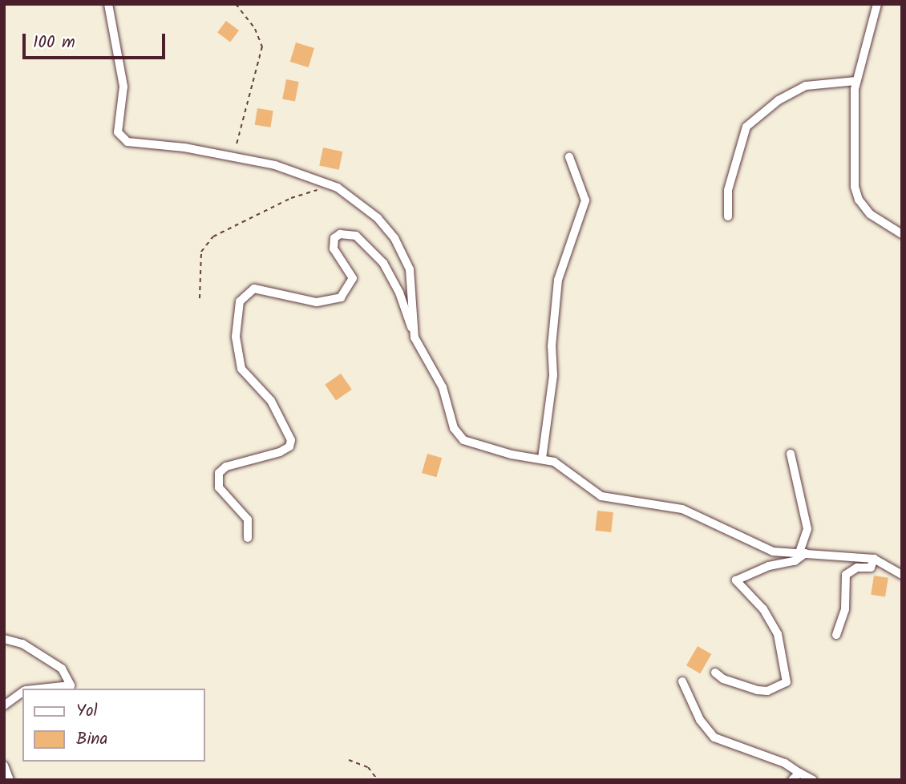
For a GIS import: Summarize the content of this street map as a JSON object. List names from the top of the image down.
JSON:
{
  "legend": ["Yol", "Bina"],
  "scale_bar": "100 m"
}
